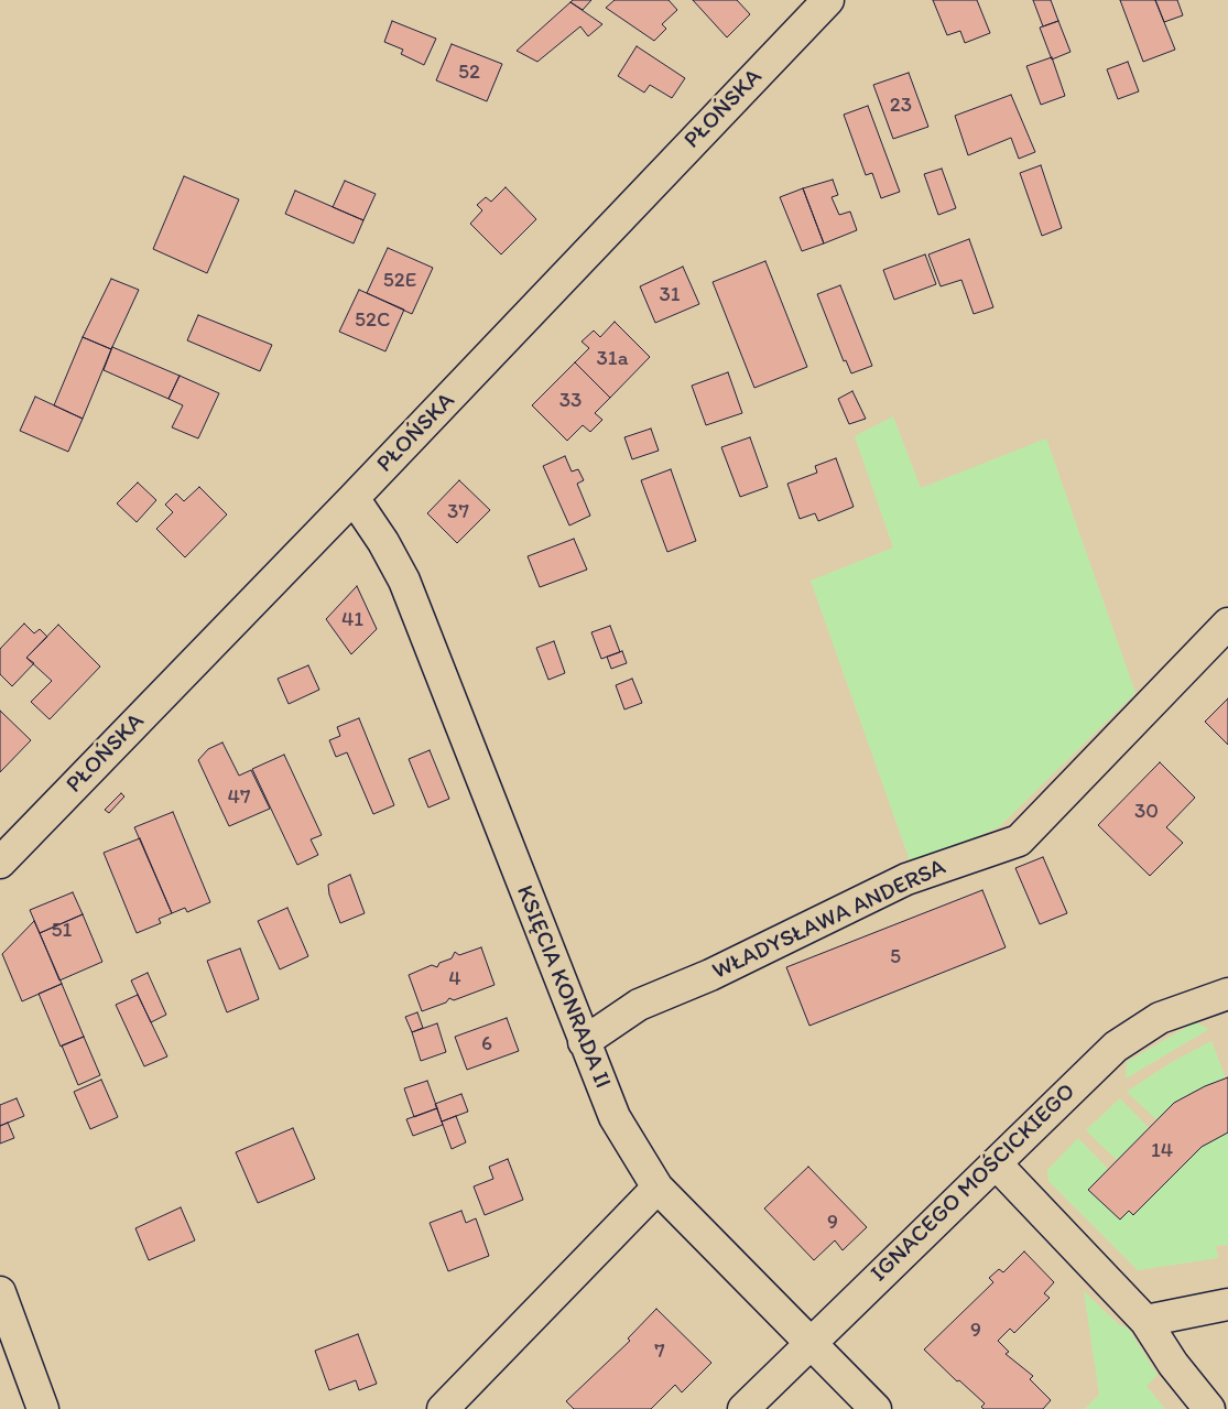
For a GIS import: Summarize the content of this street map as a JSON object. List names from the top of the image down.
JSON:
{
  "streets": {
    "street": [
      "PŁOŃSKA",
      "WŁADYSŁAWA ANDERSA",
      "KSIĘCIA KONRADA II",
      "IGNACEGO MOŚCICKIEGO"
    ]
  },
  "crossings": [
    ["PŁOŃSKA", "KSIĘCIA KONRADA II"],
    ["WŁADYSŁAWA ANDERSA", "KSIĘCIA KONRADA II"],
    ["KSIĘCIA KONRADA II", "IGNACEGO MOŚCICKIEGO"]
  ],
  "house_numbers": [
    "52",
    "23",
    "52E",
    "31",
    "52C",
    "31a",
    "33",
    "37",
    "41",
    "47",
    "30",
    "51",
    "5",
    "4",
    "6",
    "14",
    "9",
    "9",
    "7"
  ]
}
